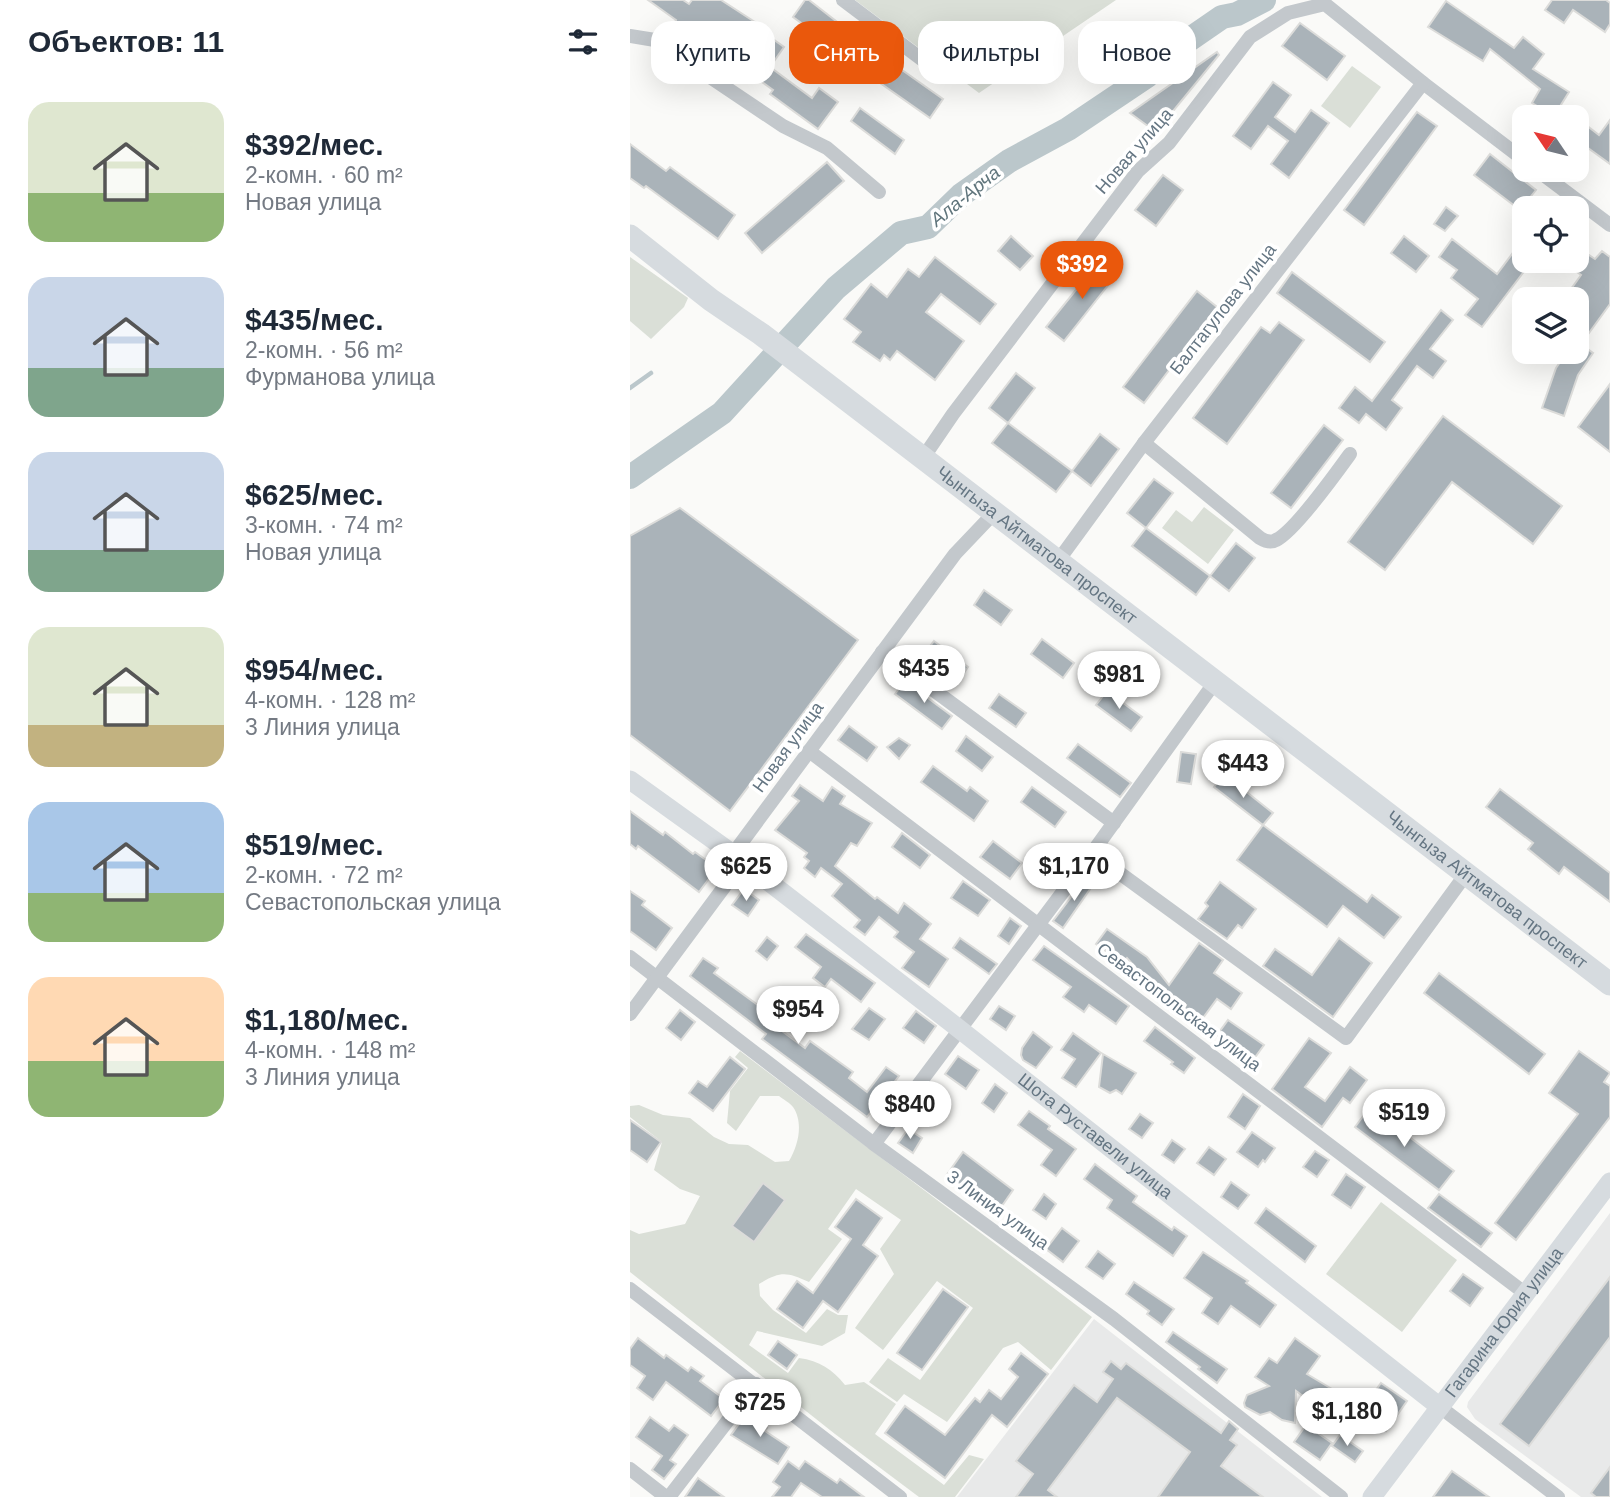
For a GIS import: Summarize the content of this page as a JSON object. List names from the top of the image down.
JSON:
{
  "streets": {
    "main road": ["Чынгыза Айтматова проспект"],
    "street": [
      "Новая улица",
      "Балтагулова улица",
      "Севастопольская улица",
      "Шота Руставели улица",
      "3 Линия улица",
      "Гагарина Юрия улица"
    ]
  },
  "crossings": [
    ["Новая улица", "Балтагулова улица"],
    ["Новая улица", "Чынгыза Айтматова проспект"],
    ["Новая улица", "Севастопольская улица"],
    ["Новая улица", "Шота Руставели улица"],
    ["Новая улица", "3 Линия улица"],
    ["Балтагулова улица", "Чынгыза Айтматова проспект"],
    ["Севастопольская улица", "Гагарина Юрия улица"],
    ["Шота Руставели улица", "Гагарина Юрия улица"]
  ],
  "water": ["Ала-Арча"],
  "north": "top left",
  "page": {
    "heading": "Объектов: 11",
    "chip": [
      "Купить",
      "Снять",
      "Фильтры",
      "Новое"
    ],
    "list": [
      {
        "name": "$392/мес.",
        "note": "2-комн. · 60 m² · Новая улица"
      },
      {
        "name": "$435/мес.",
        "note": "2-комн. · 56 m² · Фурманова улица"
      },
      {
        "name": "$625/мес.",
        "note": "3-комн. · 74 m² · Новая улица"
      },
      {
        "name": "$954/мес.",
        "note": "4-комн. · 128 m² · 3 Линия улица"
      },
      {
        "name": "$519/мес.",
        "note": "2-комн. · 72 m² · Севастопольская улица"
      },
      {
        "name": "$1,180/мес.",
        "note": "4-комн. · 148 m² · 3 Линия улица"
      }
    ],
    "price": [
      "$392",
      "$435",
      "$981",
      "$443",
      "$625",
      "$1,170",
      "$954",
      "$840",
      "$519",
      "$725",
      "$1,180"
    ]
  }
}
